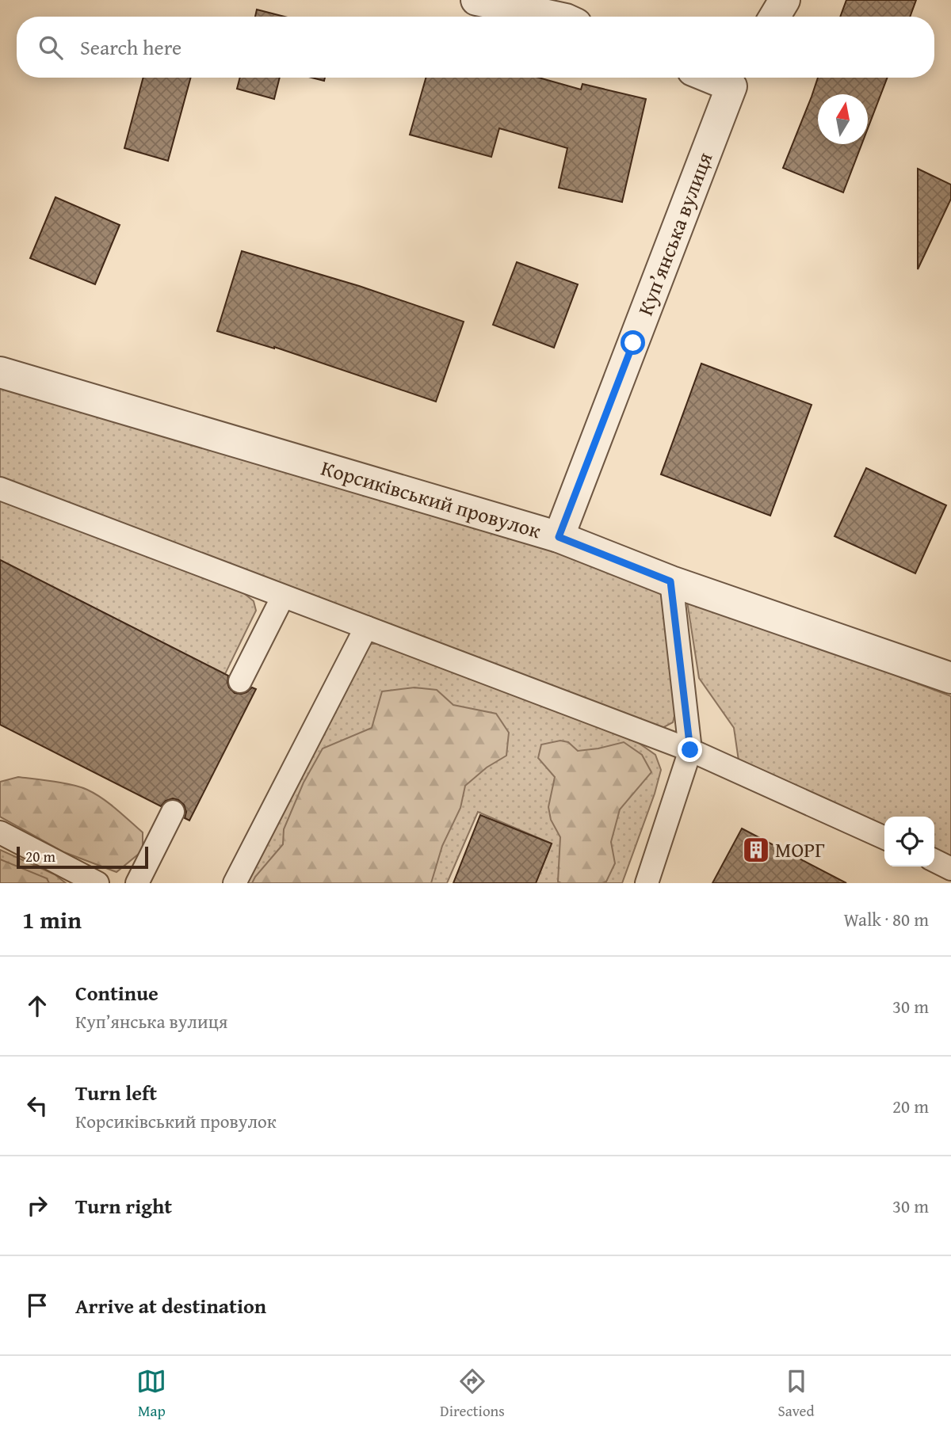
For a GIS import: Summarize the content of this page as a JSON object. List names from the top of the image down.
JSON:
{
  "streets": {
    "street": ["Куп’янська вулиця", "Корсиківський провулок"]
  },
  "crossings": [
    ["Куп’янська вулиця", "Корсиківський провулок"]
  ],
  "places": {
    "building": ["МОРГ"]
  },
  "scale_bar": "20 m",
  "north": "top",
  "page": {
    "search": "Search here",
    "scale": "20 m",
    "heading": ["1 min", "Walk · 80 m"],
    "list": [
      ["Continue", "Куп’янська вулиця", "30 m"],
      ["Turn left", "Корсиківський провулок", "20 m"],
      ["Turn right", "30 m"],
      "Arrive at destination"
    ],
    "nav": ["Map", "Directions", "Saved"]
  }
}
